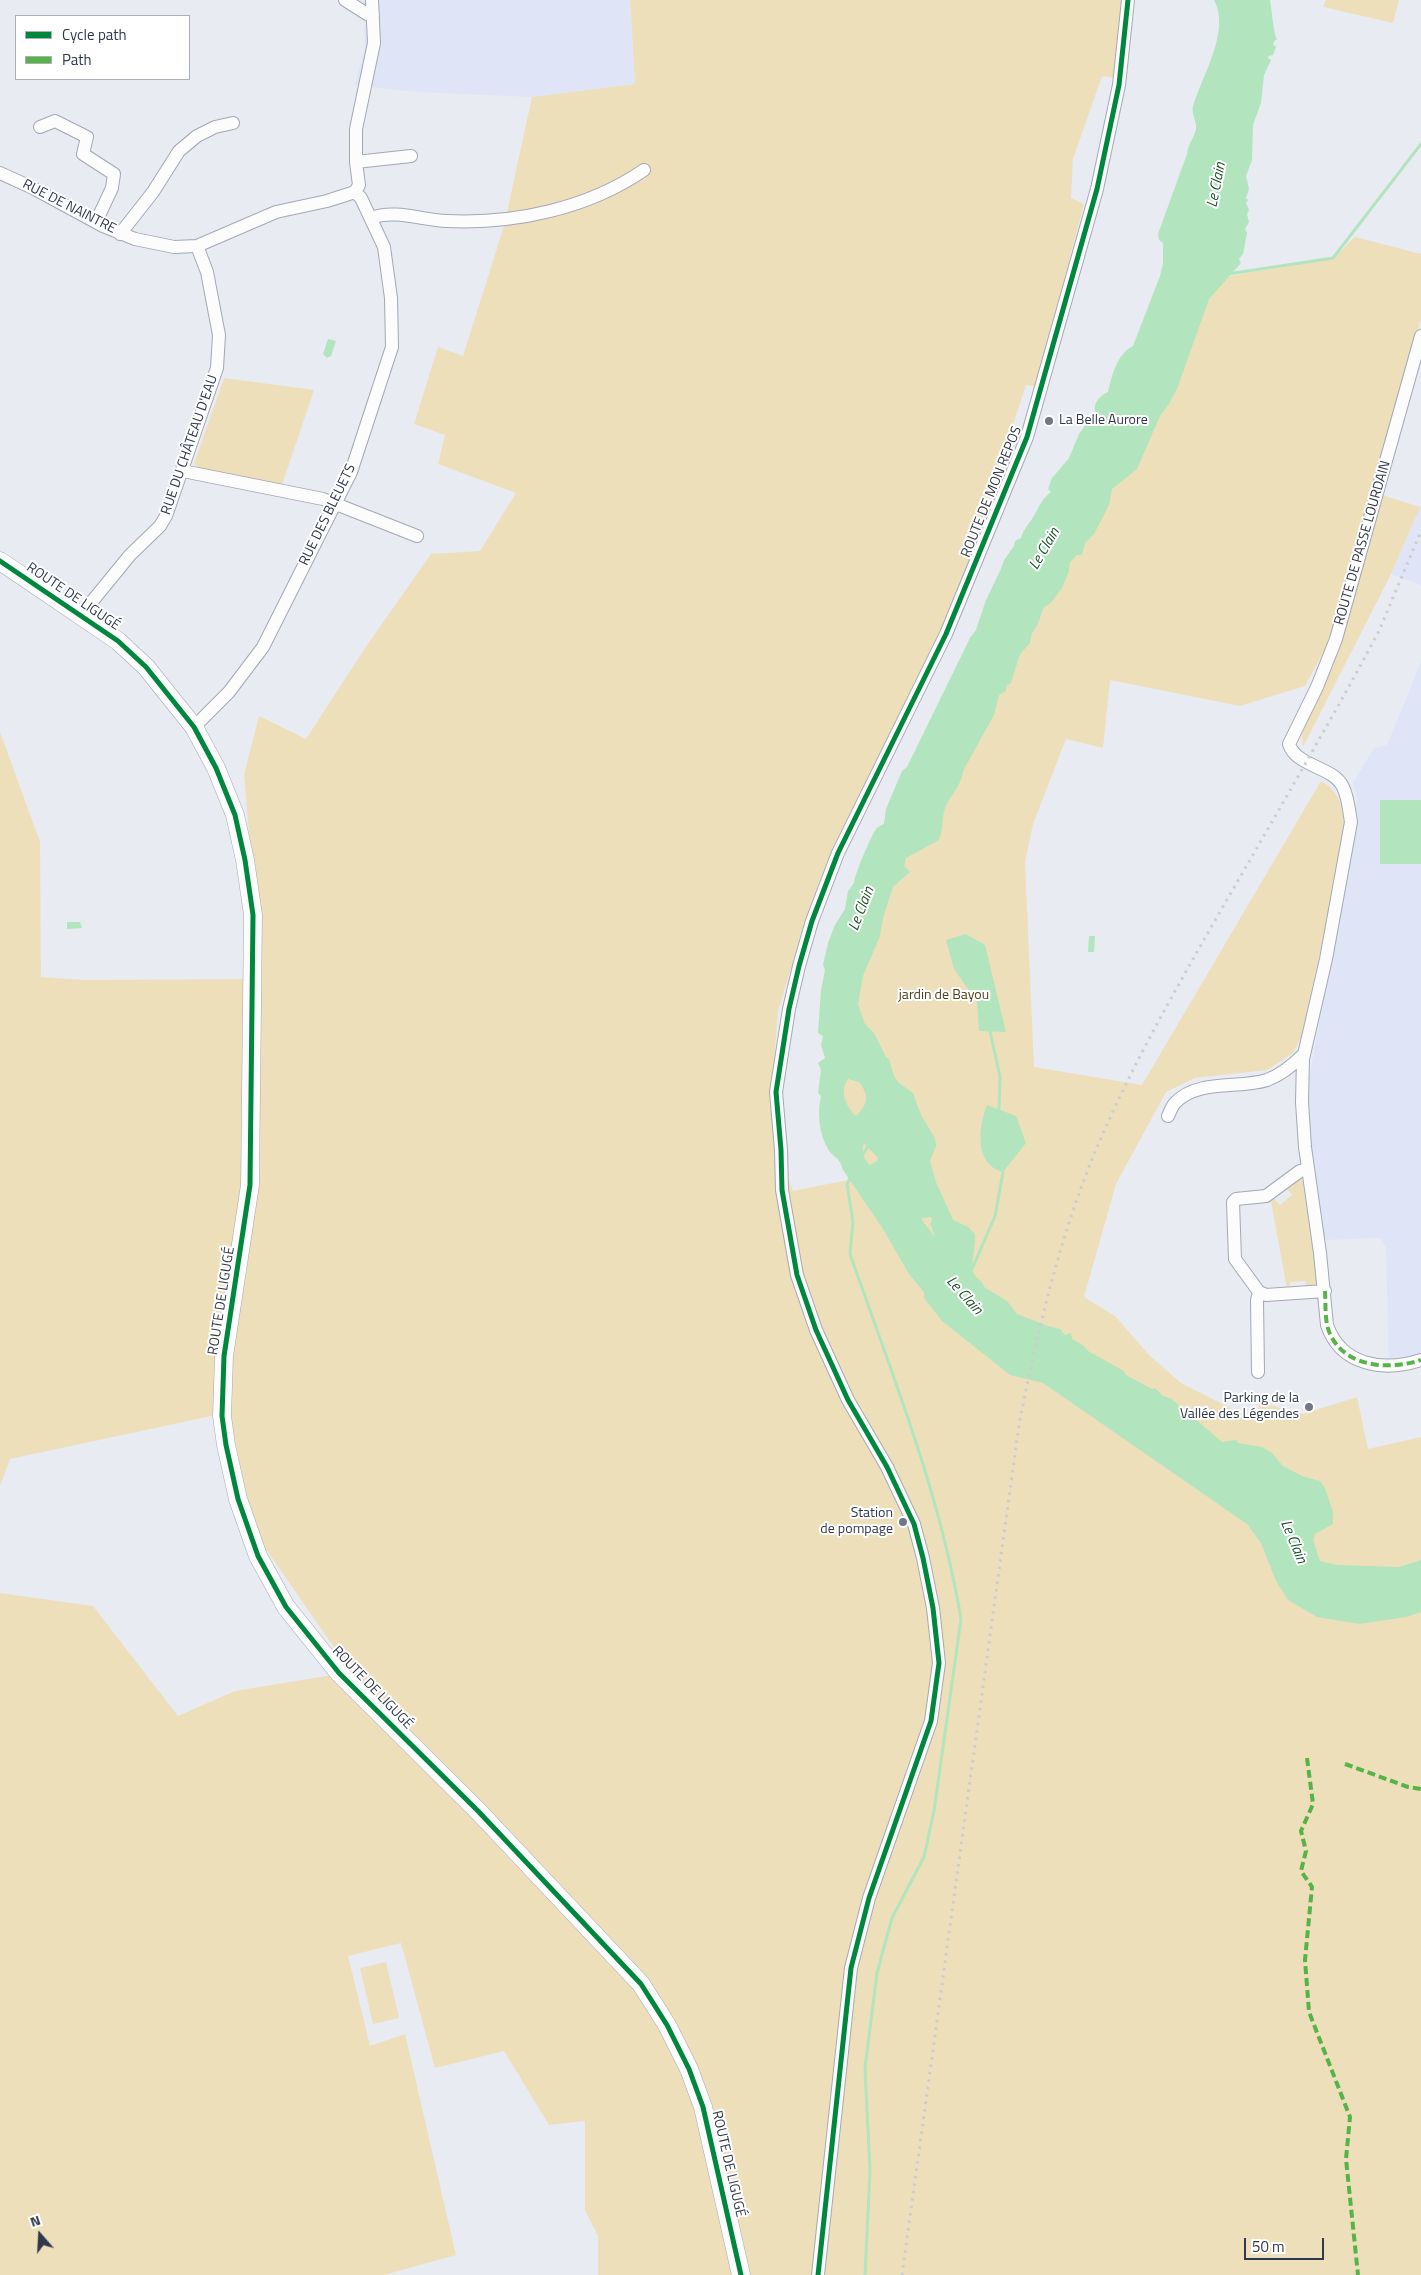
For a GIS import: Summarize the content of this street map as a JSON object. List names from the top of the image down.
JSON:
{
  "streets": {
    "street": [
      "RUE DE NAINTRE",
      "RUE DU CHÂTEAU D'EAU",
      "ROUTE DE MON REPOS",
      "RUE DES BLEUETS",
      "ROUTE DE PASSE LOURDAIN",
      "ROUTE DE LIGUGÉ"
    ]
  },
  "crossings": [
    ["RUE DE NAINTRE", "RUE DU CHÂTEAU D'EAU"],
    ["RUE DU CHÂTEAU D'EAU", "ROUTE DE LIGUGÉ"],
    ["RUE DES BLEUETS", "ROUTE DE LIGUGÉ"]
  ],
  "water": ["Le Clain"],
  "parks": ["jardin de Bayou"],
  "places": ["La Belle Aurore", "Parking de la Vallée des Légendes", "Station de pompage"],
  "legend": ["Cycle path", "Path"],
  "scale_bar": "50 m",
  "north": "top"
}
